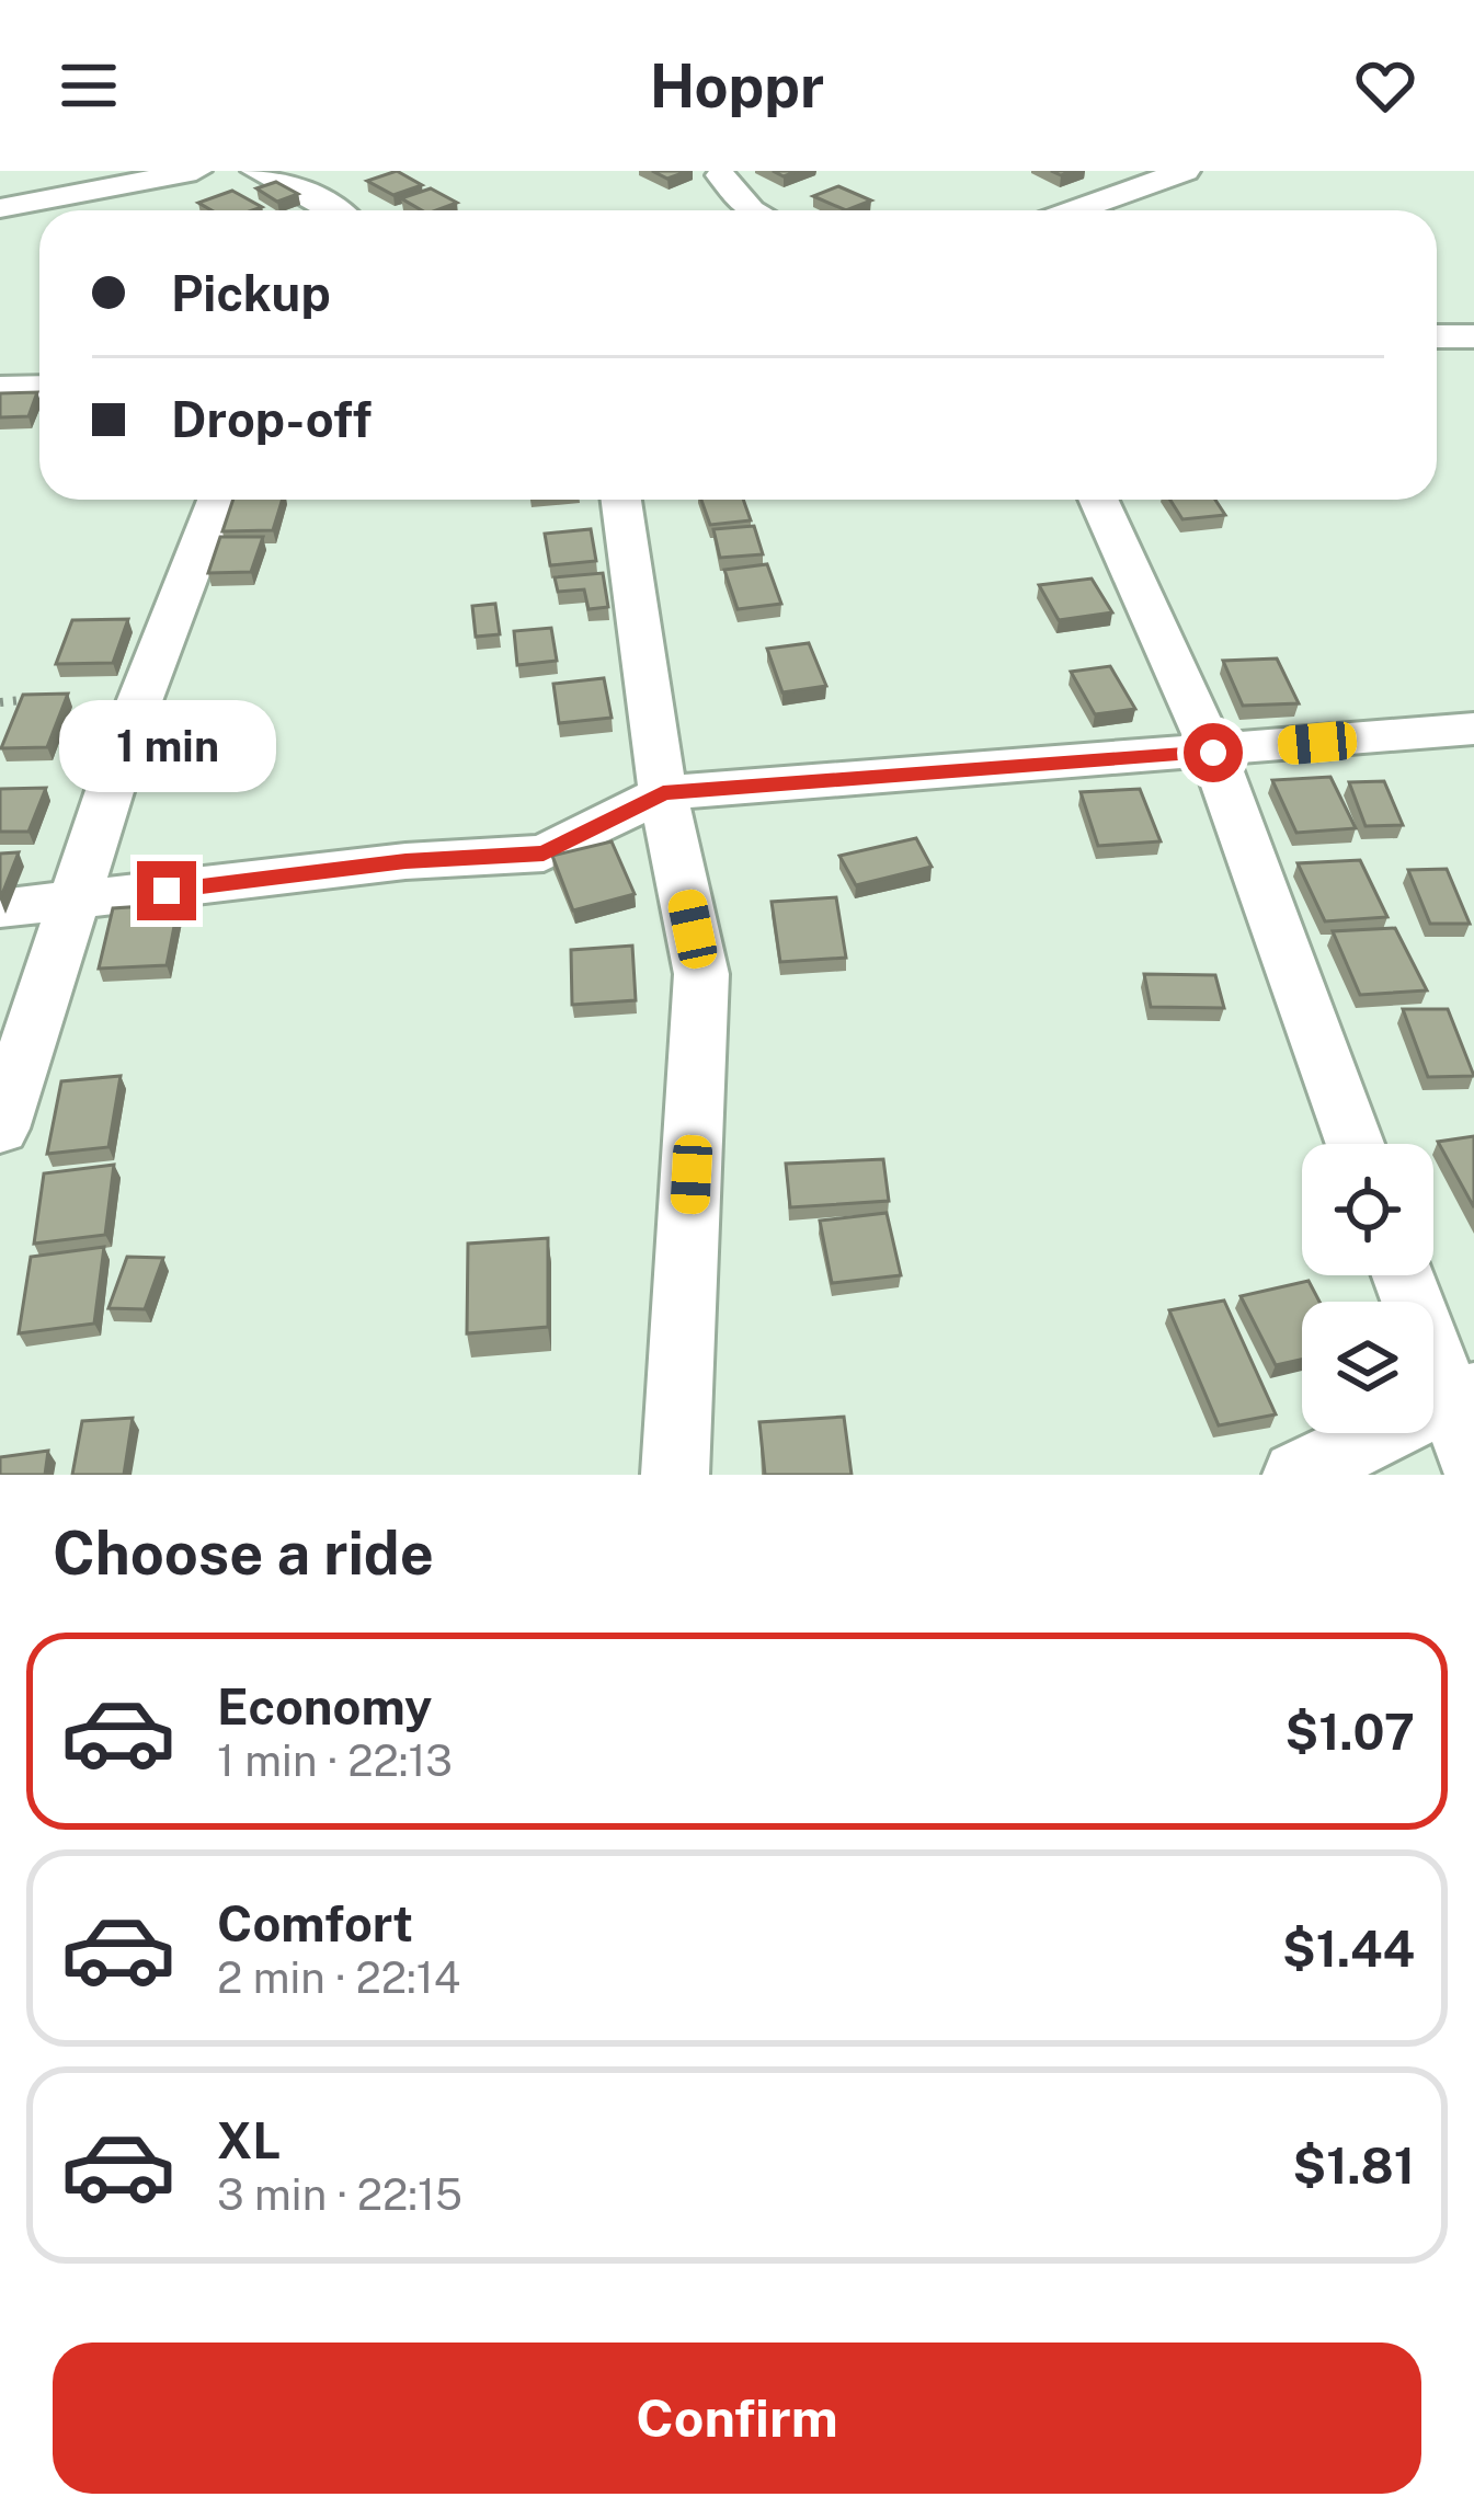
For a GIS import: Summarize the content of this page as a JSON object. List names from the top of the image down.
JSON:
{
  "page": {
    "header": "Hoppr",
    "banner": ["Pickup", "Drop-off"],
    "bubble": "1 min",
    "heading": "Choose a ride",
    "list": [
      {
        "name": "Economy",
        "note": "1 min · 22:13",
        "value": "$1.07"
      },
      {
        "name": "Comfort",
        "note": "2 min · 22:14",
        "value": "$1.44"
      },
      {
        "name": "XL",
        "note": "3 min · 22:15",
        "value": "$1.81"
      }
    ],
    "buttons": "Confirm"
  }
}
